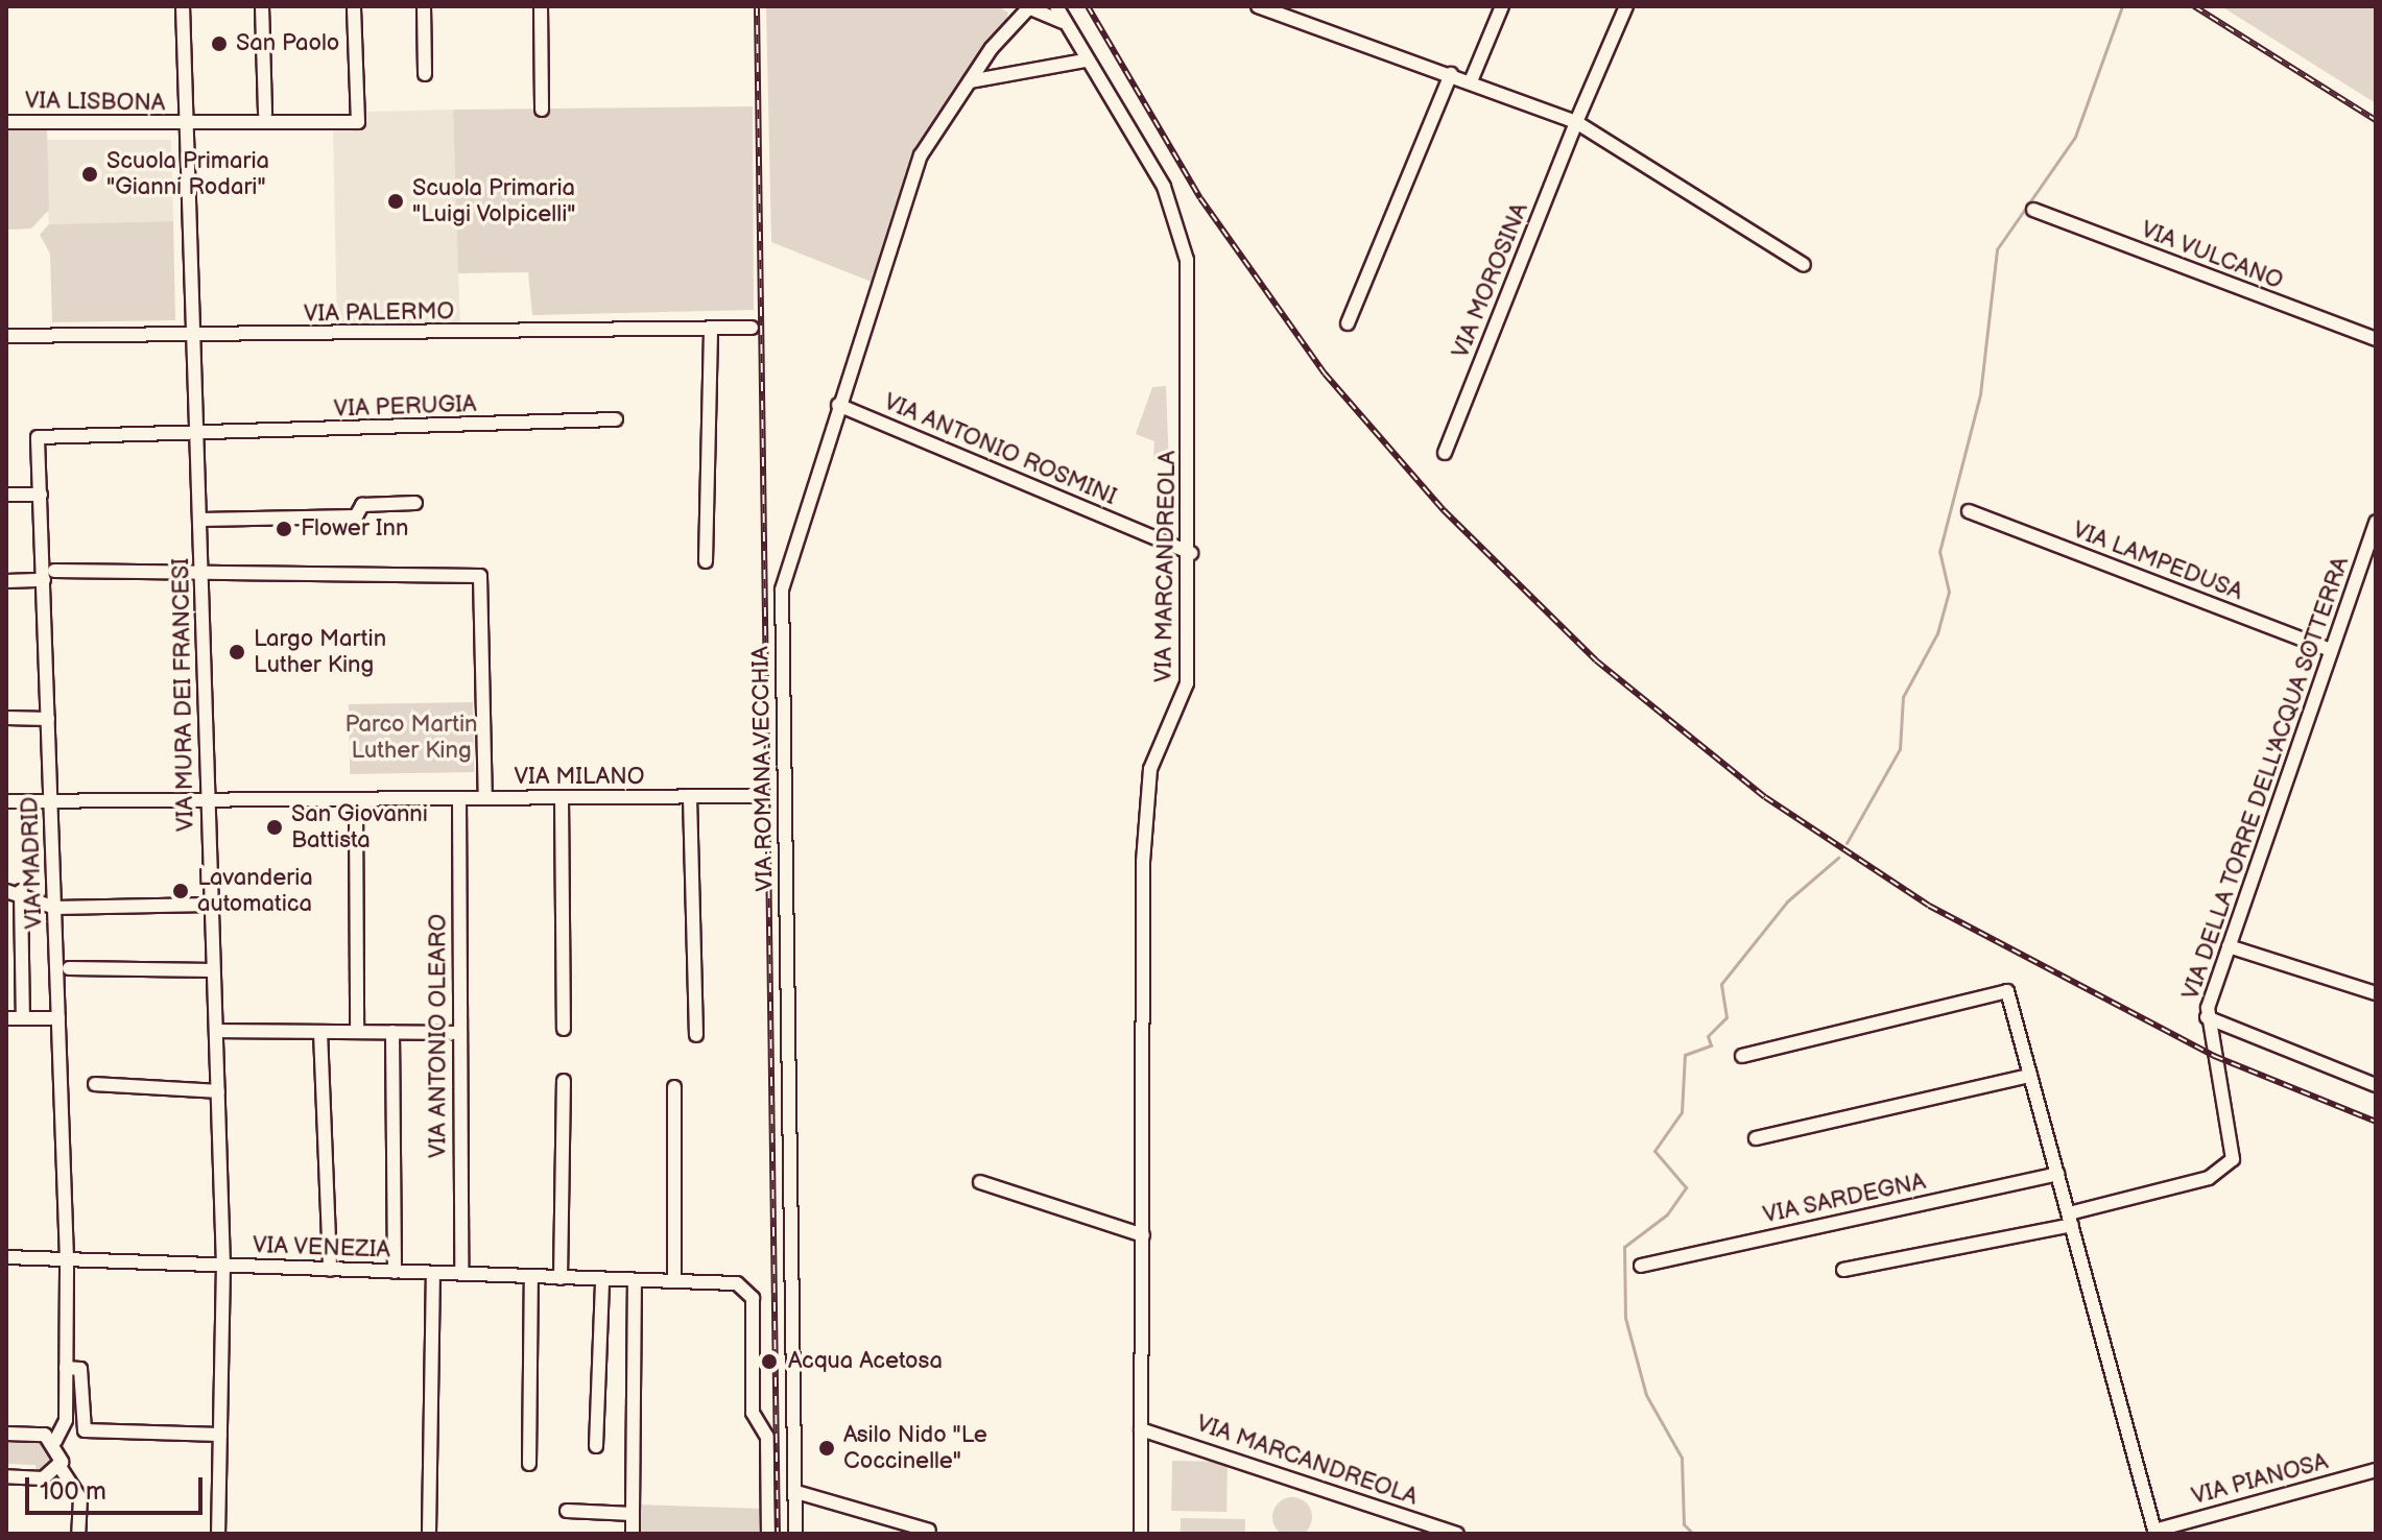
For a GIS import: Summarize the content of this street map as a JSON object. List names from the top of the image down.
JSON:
{
  "streets": {
    "street": [
      "VIA LISBONA",
      "VIA VULCANO",
      "VIA MOROSINA",
      "VIA PALERMO",
      "VIA PERUGIA",
      "VIA ANTONIO ROSMINI",
      "VIA LAMPEDUSA",
      "VIA MARCANDREOLA",
      "VIA MURA DEI FRANCESI",
      "VIA ROMANA VECCHIA",
      "VIA MILANO",
      "VIA DELLA TORRE DELL'ACQUA SOTTERRA",
      "VIA MADRID",
      "VIA ANTONIO OLEARO",
      "VIA SARDEGNA",
      "VIA VENEZIA",
      "VIA PIANOSA"
    ]
  },
  "crossings": [
    ["VIA LISBONA", "VIA MURA DEI FRANCESI"],
    ["VIA PALERMO", "VIA MURA DEI FRANCESI"],
    ["VIA PERUGIA", "VIA MURA DEI FRANCESI"],
    ["VIA PERUGIA", "VIA MADRID"],
    ["VIA ANTONIO ROSMINI", "VIA MARCANDREOLA"],
    ["VIA ANTONIO ROSMINI", "VIA ROMANA VECCHIA"],
    ["VIA LAMPEDUSA", "VIA DELLA TORRE DELL'ACQUA SOTTERRA"],
    ["VIA MURA DEI FRANCESI", "VIA MILANO"],
    ["VIA MURA DEI FRANCESI", "VIA MADRID"],
    ["VIA MURA DEI FRANCESI", "VIA VENEZIA"],
    ["VIA MILANO", "VIA MADRID"],
    ["VIA MILANO", "VIA ANTONIO OLEARO"],
    ["VIA MADRID", "VIA VENEZIA"],
    ["VIA ANTONIO OLEARO", "VIA VENEZIA"]
  ],
  "parks": ["Parco Martin Luther King"],
  "places": [
    "San Paolo",
    "Scuola Primaria \"Gianni Rodari\"",
    "Scuola Primaria \"Luigi Volpicelli\"",
    "Flower Inn",
    "Largo Martin Luther King",
    "San Giovanni Battista",
    "Lavanderia automatica",
    "Acqua Acetosa",
    "Asilo Nido \"Le Coccinelle\""
  ],
  "scale_bar": "100 m"
}
